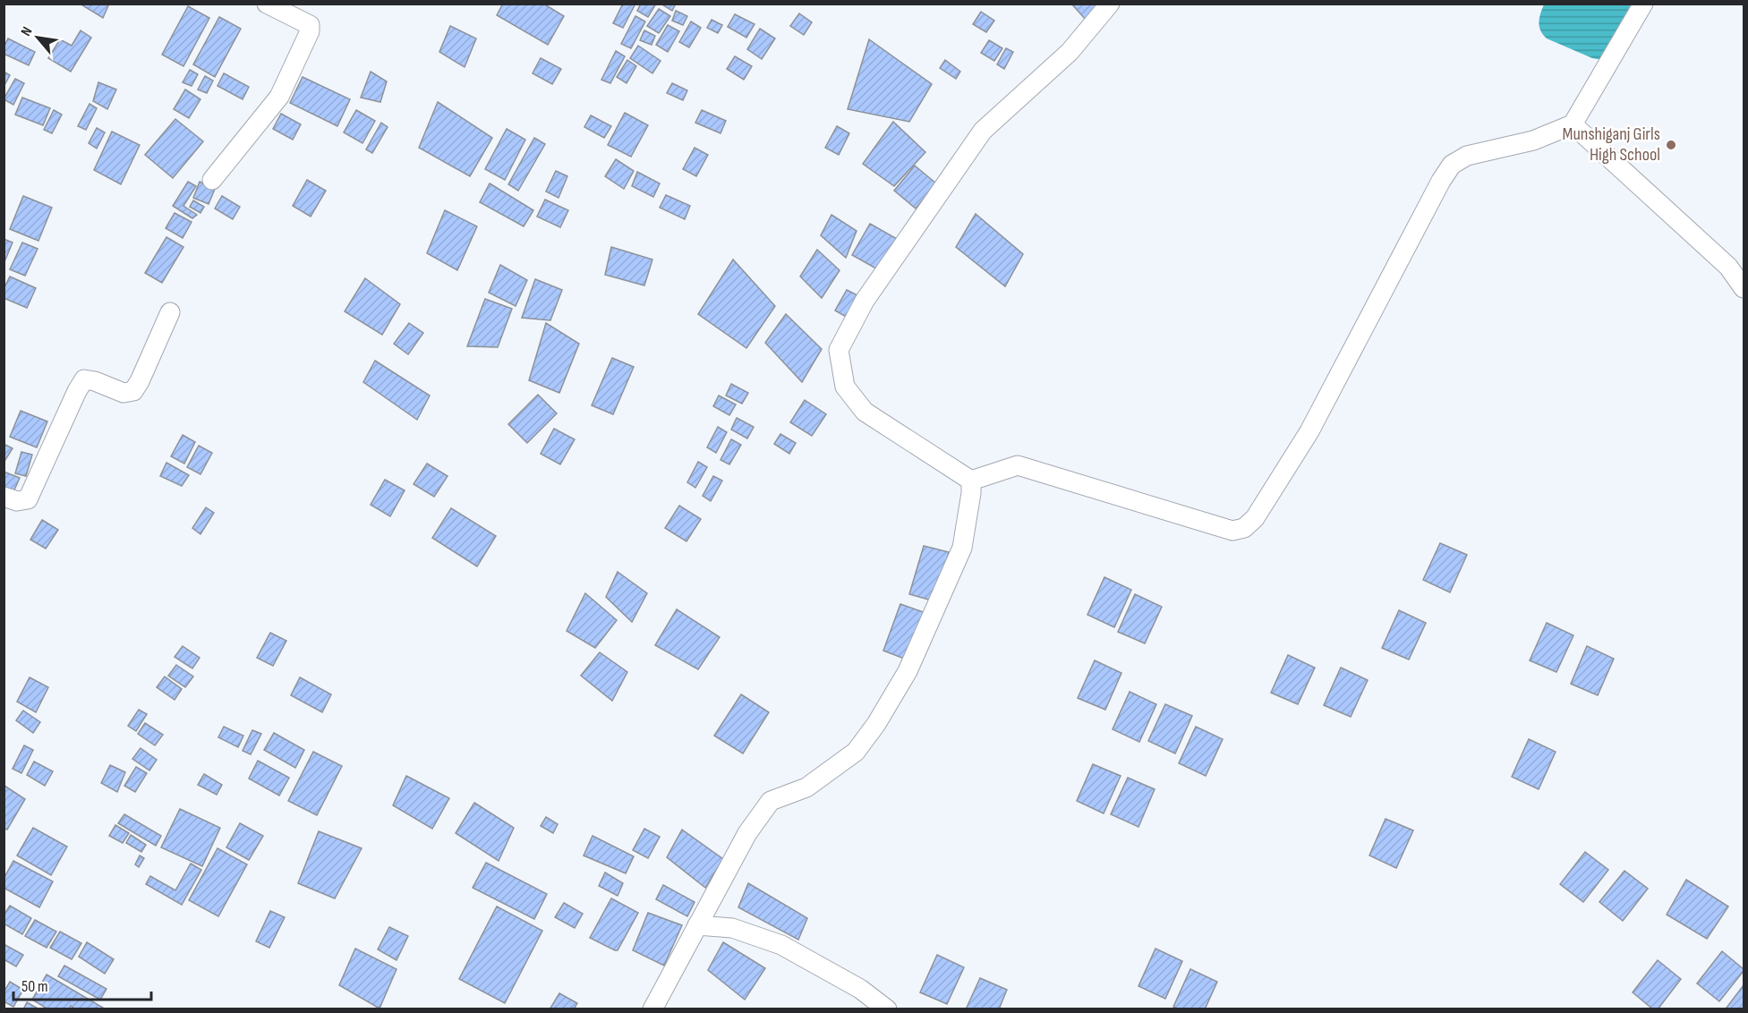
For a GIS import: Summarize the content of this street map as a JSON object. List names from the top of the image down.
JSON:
{
  "places": ["Munshiganj Girls High School"],
  "scale_bar": "50 m",
  "north": "top left"
}
